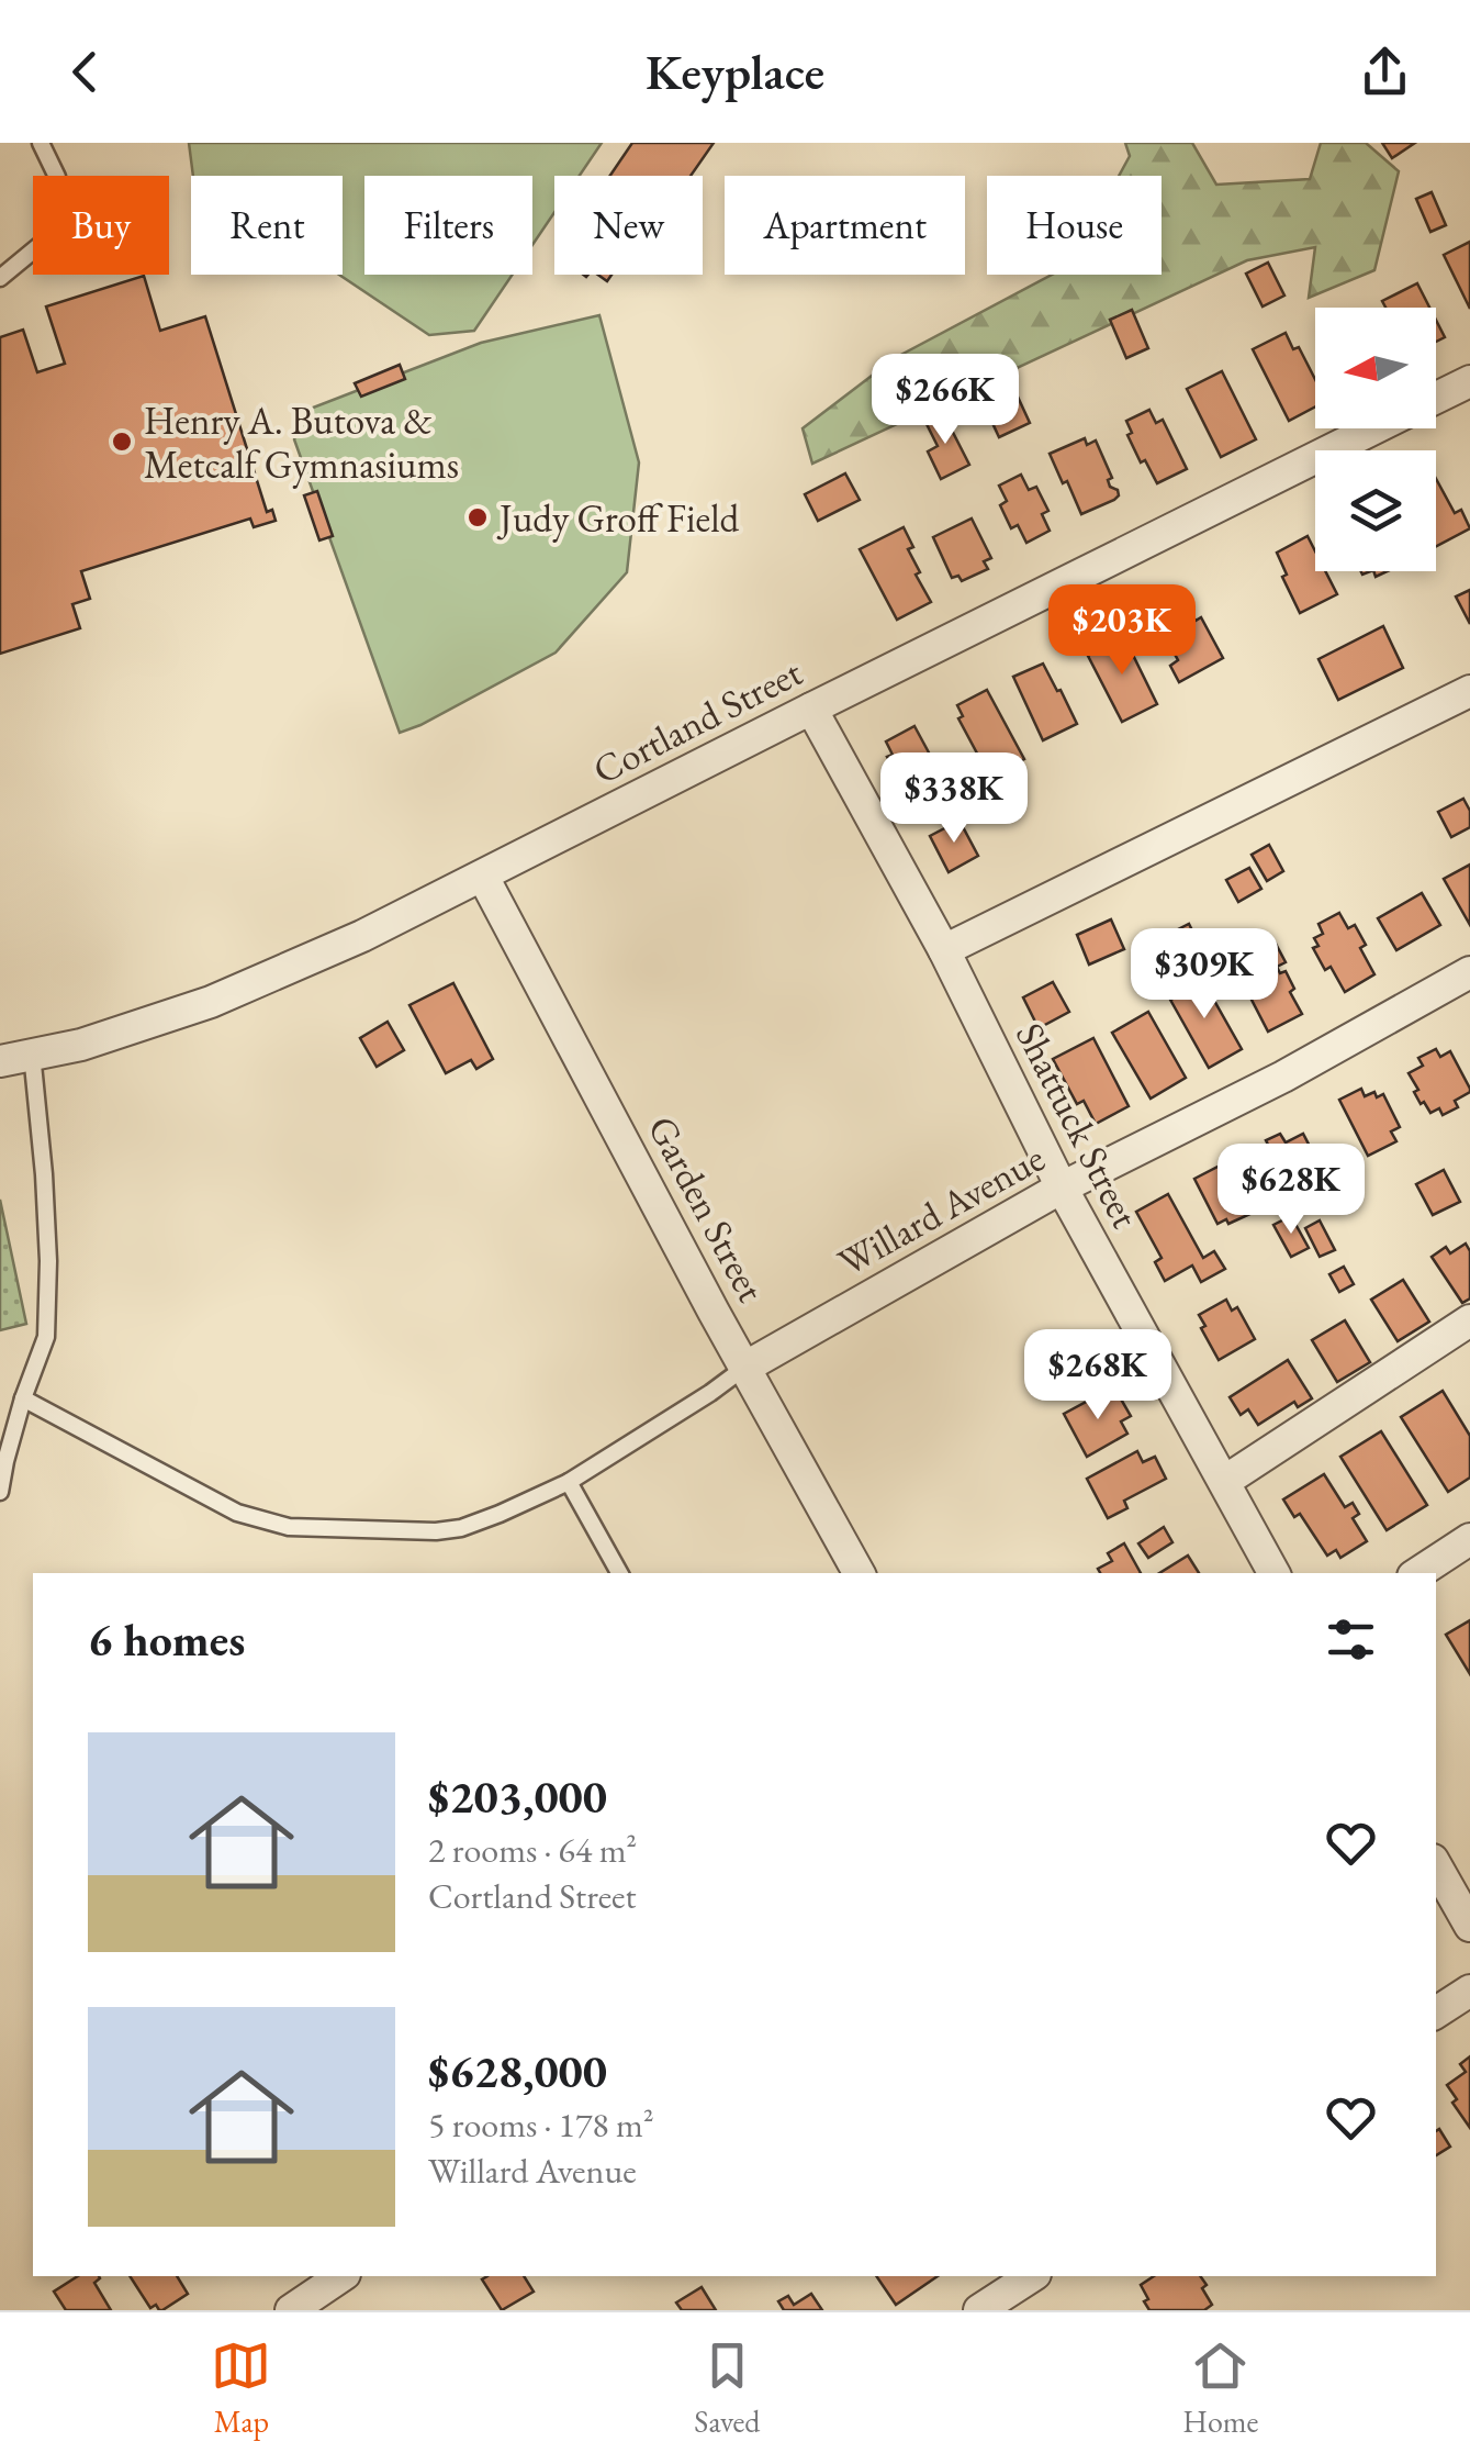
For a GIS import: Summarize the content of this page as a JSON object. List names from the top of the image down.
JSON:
{
  "streets": {
    "street": [
      "Cortland Street",
      "Shattuck Street",
      "Garden Street",
      "Willard Avenue"
    ]
  },
  "crossings": [
    ["Cortland Street", "Shattuck Street"],
    ["Cortland Street", "Garden Street"],
    ["Shattuck Street", "Willard Avenue"],
    ["Garden Street", "Willard Avenue"]
  ],
  "places": ["Henry A. Butova & Metcalf Gymnasiums", "Judy Groff Field"],
  "north": "left",
  "page": {
    "header": "Keyplace",
    "chip": [
      "Buy",
      "Rent",
      "Filters",
      "New",
      "Apartment",
      "House"
    ],
    "price": [
      "$266K",
      "$203K",
      "$338K",
      "$309K",
      "$628K",
      "$268K"
    ],
    "heading": "6 homes",
    "list": [
      {
        "name": "$203,000",
        "note": "2 rooms · 64 m² · Cortland Street"
      },
      {
        "name": "$628,000",
        "note": "5 rooms · 178 m² · Willard Avenue"
      }
    ],
    "tabs": ["Map", "Saved", "Home"]
  }
}
